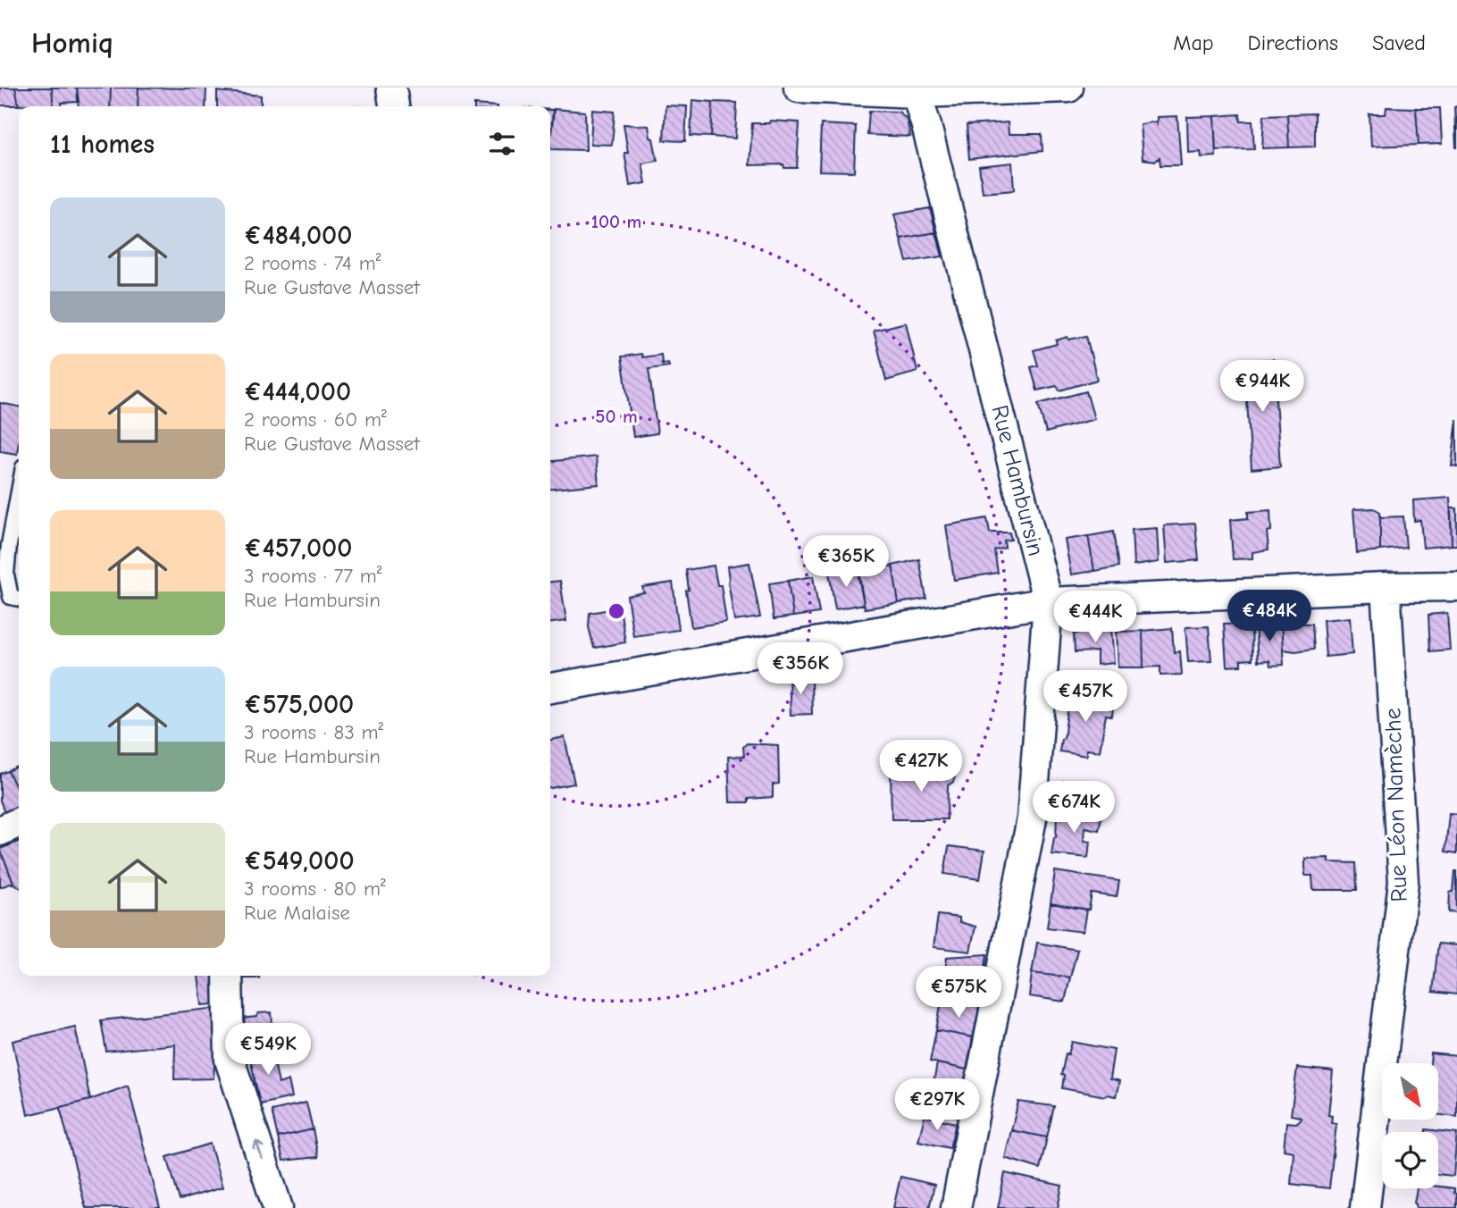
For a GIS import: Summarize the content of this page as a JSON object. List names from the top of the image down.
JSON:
{
  "streets": {
    "street": ["Rue Hambursin", "Rue Léon Namèche"]
  },
  "north": "bottom right",
  "page": {
    "header": "Homiq",
    "nav": ["Map", "Directions", "Saved"],
    "heading": "11 homes",
    "list": [
      {
        "name": "€484,000",
        "note": "2 rooms · 74 m² · Rue Gustave Masset"
      },
      {
        "name": "€444,000",
        "note": "2 rooms · 60 m² · Rue Gustave Masset"
      },
      {
        "name": "€457,000",
        "note": "3 rooms · 77 m² · Rue Hambursin"
      },
      {
        "name": "€575,000",
        "note": "3 rooms · 83 m² · Rue Hambursin"
      },
      {
        "name": "€549,000",
        "note": "3 rooms · 80 m² · Rue Malaise"
      }
    ],
    "price": [
      "€944K",
      "€365K",
      "€484K",
      "€444K",
      "€356K",
      "€457K",
      "€427K",
      "€674K",
      "€575K",
      "€549K",
      "€297K"
    ]
  },
  "rings": ["100 m", "50 m"]
}
